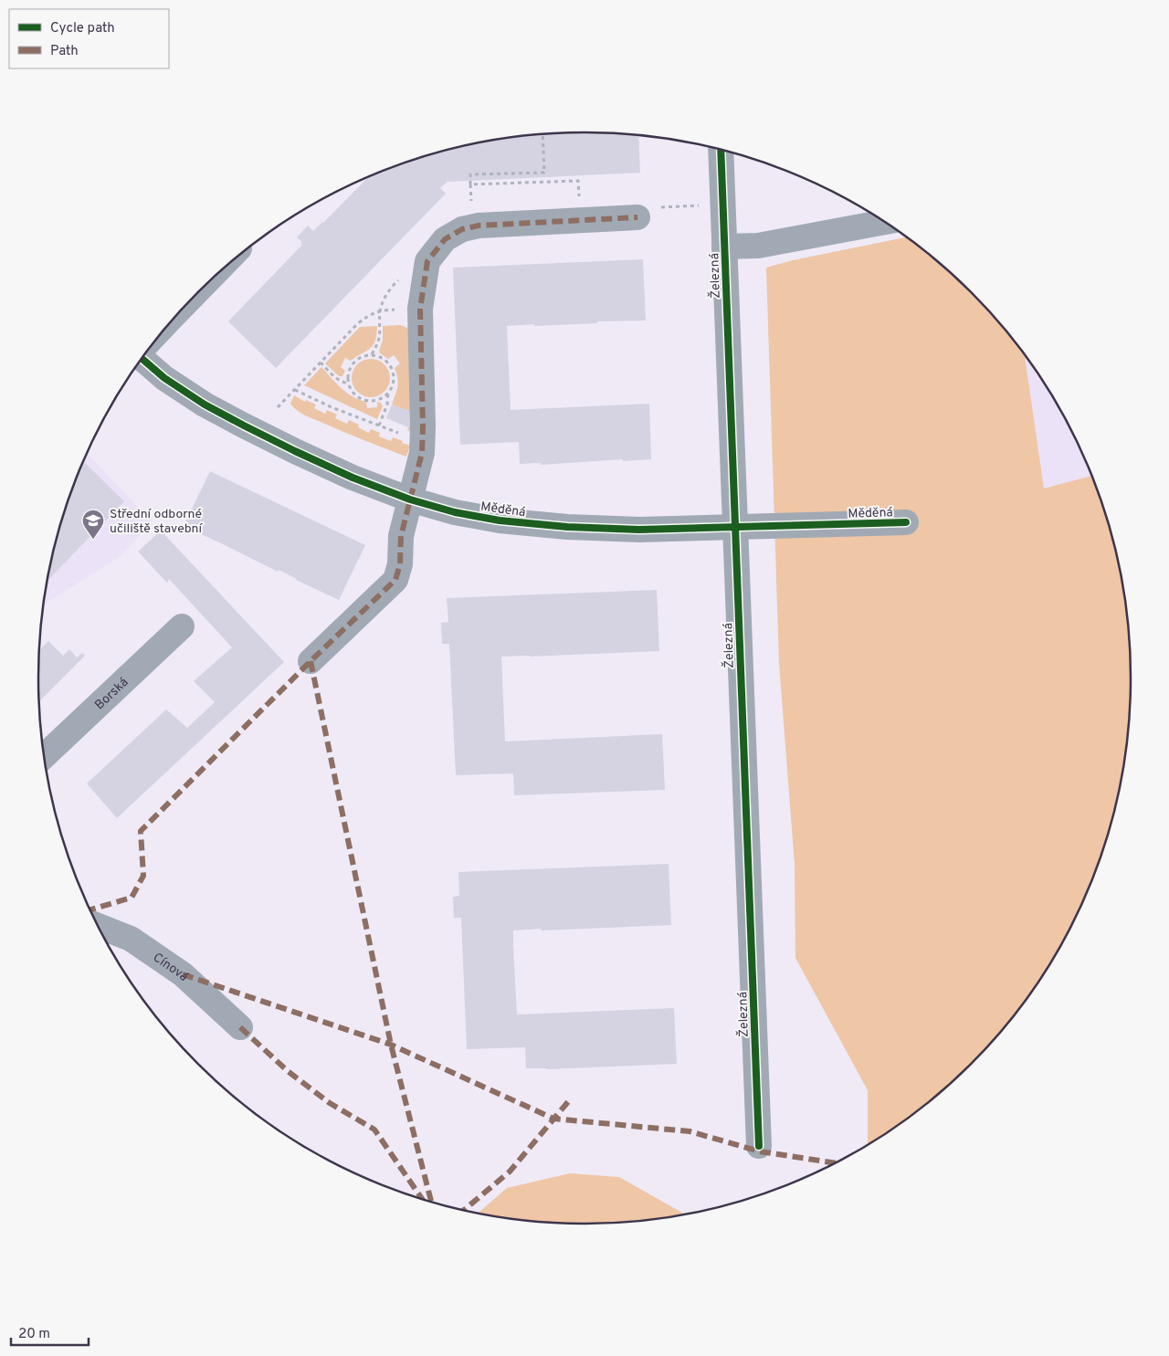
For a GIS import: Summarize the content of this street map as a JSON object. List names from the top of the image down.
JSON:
{
  "streets": {
    "street": [
      "Železná",
      "Měděná",
      "Borská",
      "Cínová"
    ]
  },
  "crossings": [
    ["Železná", "Měděná"]
  ],
  "places": {
    "school or university": ["Střední odborné učiliště stavební"]
  },
  "legend": ["Cycle path", "Path"],
  "scale_bar": "20 m"
}
